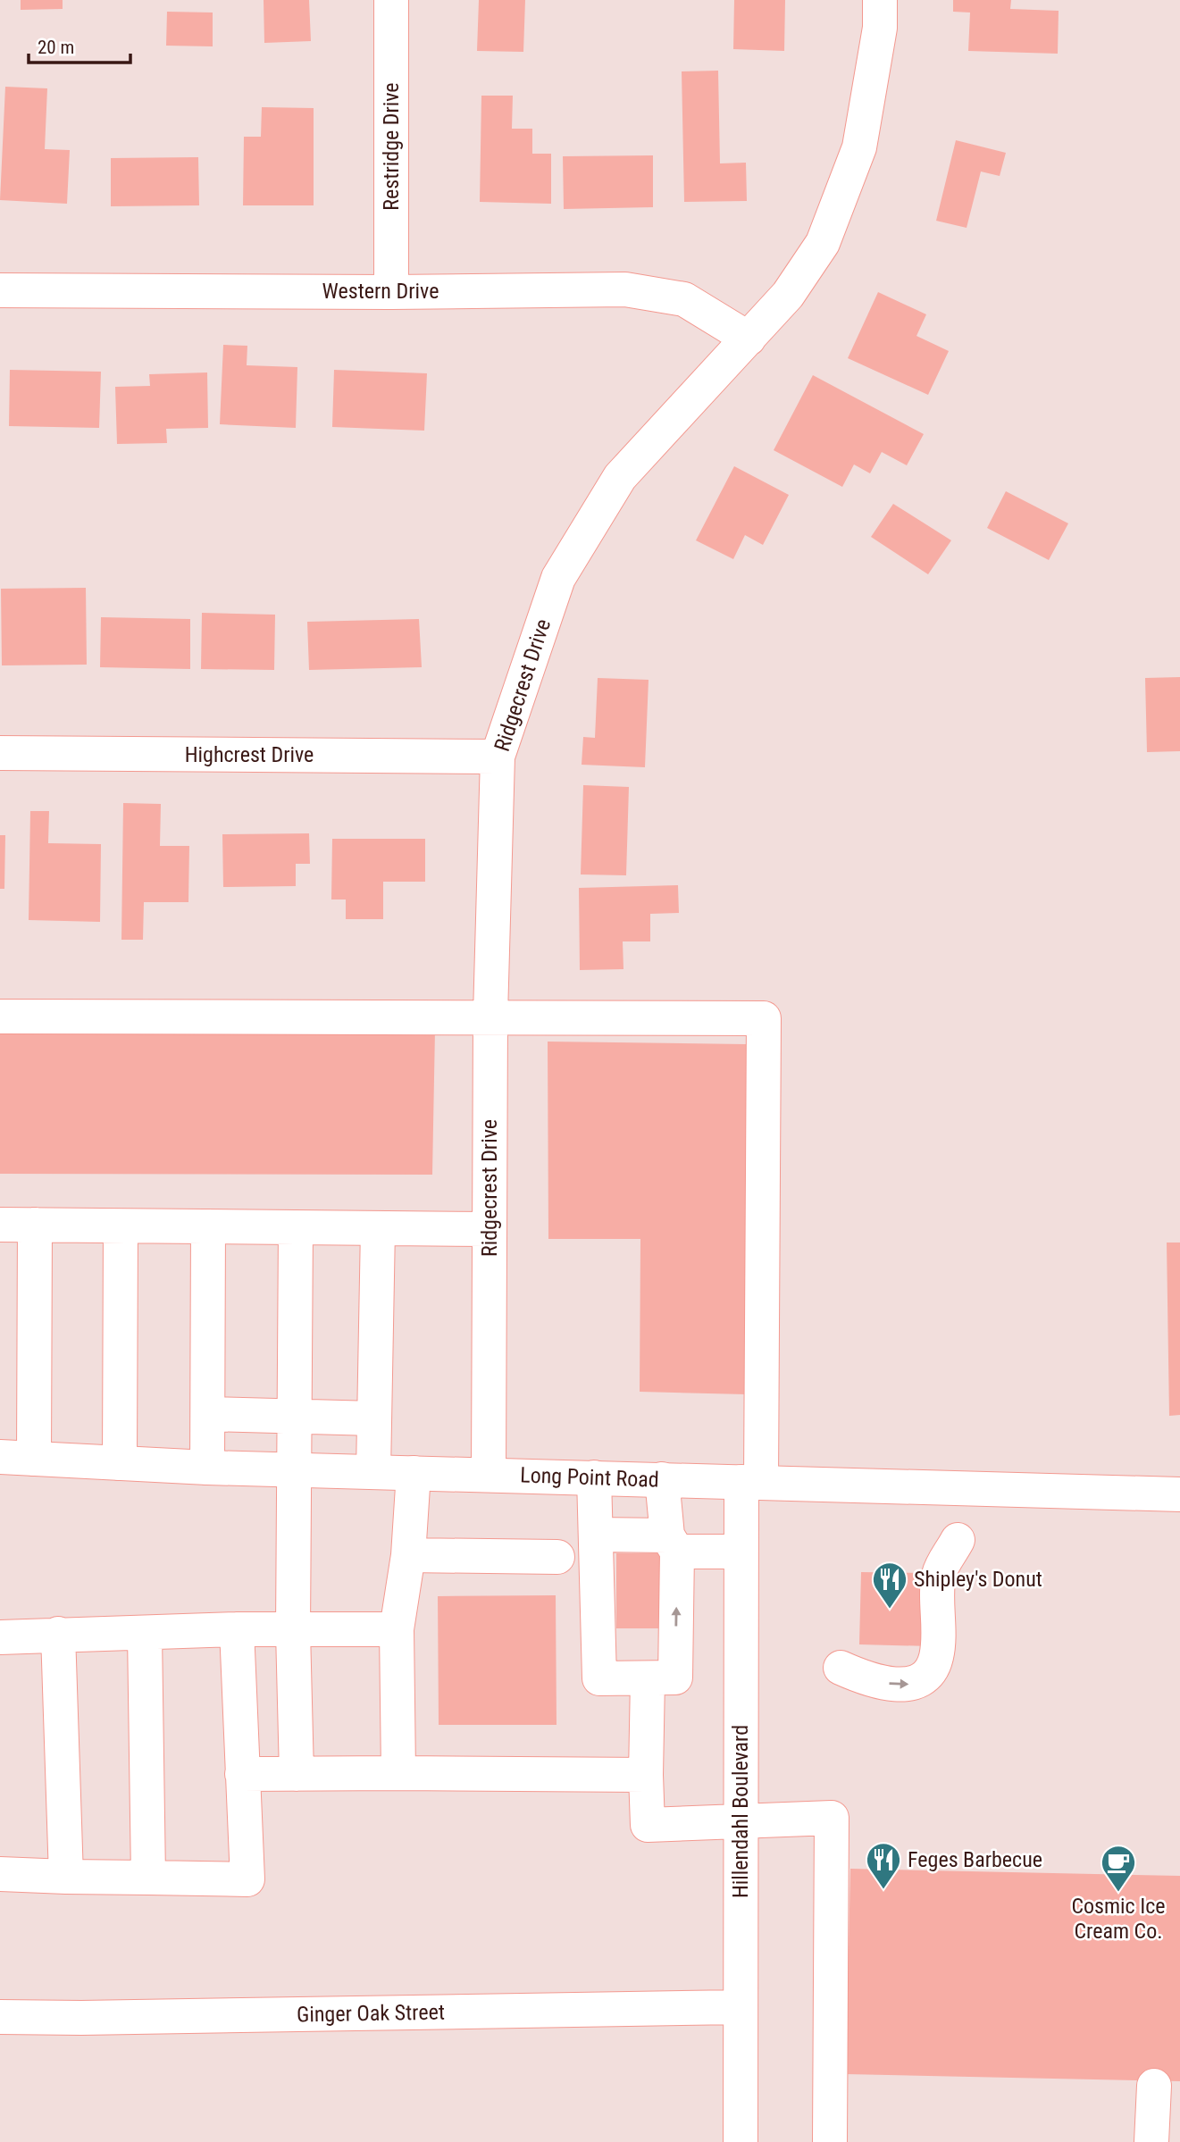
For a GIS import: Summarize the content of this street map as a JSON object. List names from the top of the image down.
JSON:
{
  "streets": {
    "street": [
      "Restridge Drive",
      "Western Drive",
      "Ridgecrest Drive",
      "Highcrest Drive",
      "Long Point Road",
      "Hillendahl Boulevard",
      "Ginger Oak Street"
    ]
  },
  "crossings": [
    ["Restridge Drive", "Western Drive"],
    ["Western Drive", "Ridgecrest Drive"],
    ["Ridgecrest Drive", "Highcrest Drive"],
    ["Ridgecrest Drive", "Long Point Road"],
    ["Ridgecrest Drive", "Hillendahl Boulevard"],
    ["Long Point Road", "Hillendahl Boulevard"],
    ["Hillendahl Boulevard", "Ginger Oak Street"]
  ],
  "places": {
    "restaurant": ["Shipley's Donut", "Feges Barbecue"],
    "cafe": ["Cosmic Ice Cream Co."]
  },
  "scale_bar": "20 m"
}
